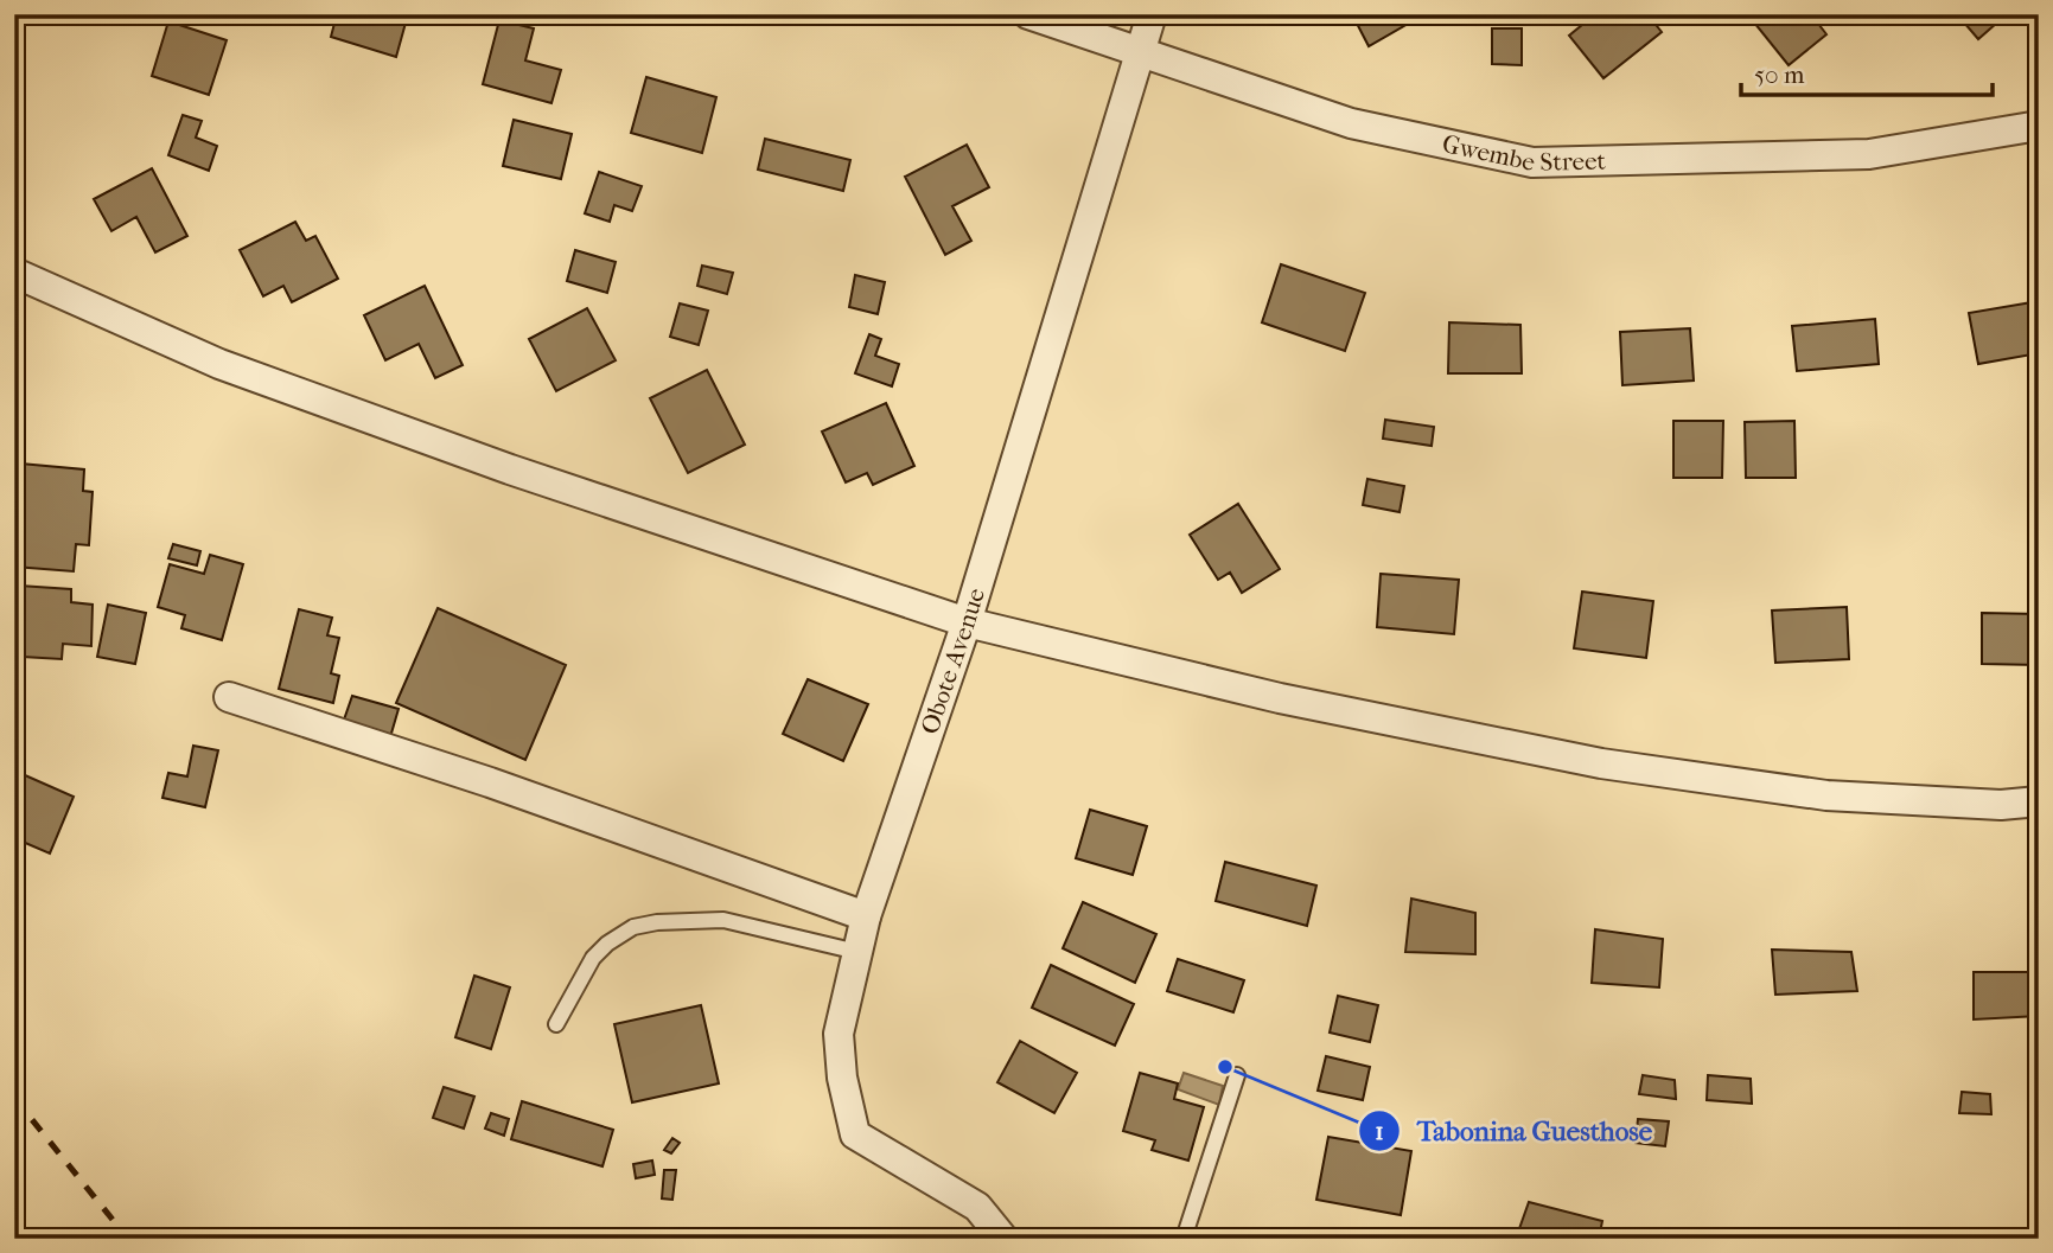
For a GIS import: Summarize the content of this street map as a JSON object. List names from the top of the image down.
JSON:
{
  "streets": {
    "street": ["Gwembe Street", "Obote Avenue"]
  },
  "crossings": [
    ["Gwembe Street", "Obote Avenue"]
  ],
  "places": ["Tabonina Guesthose"],
  "scale_bar": "50 m"
}
